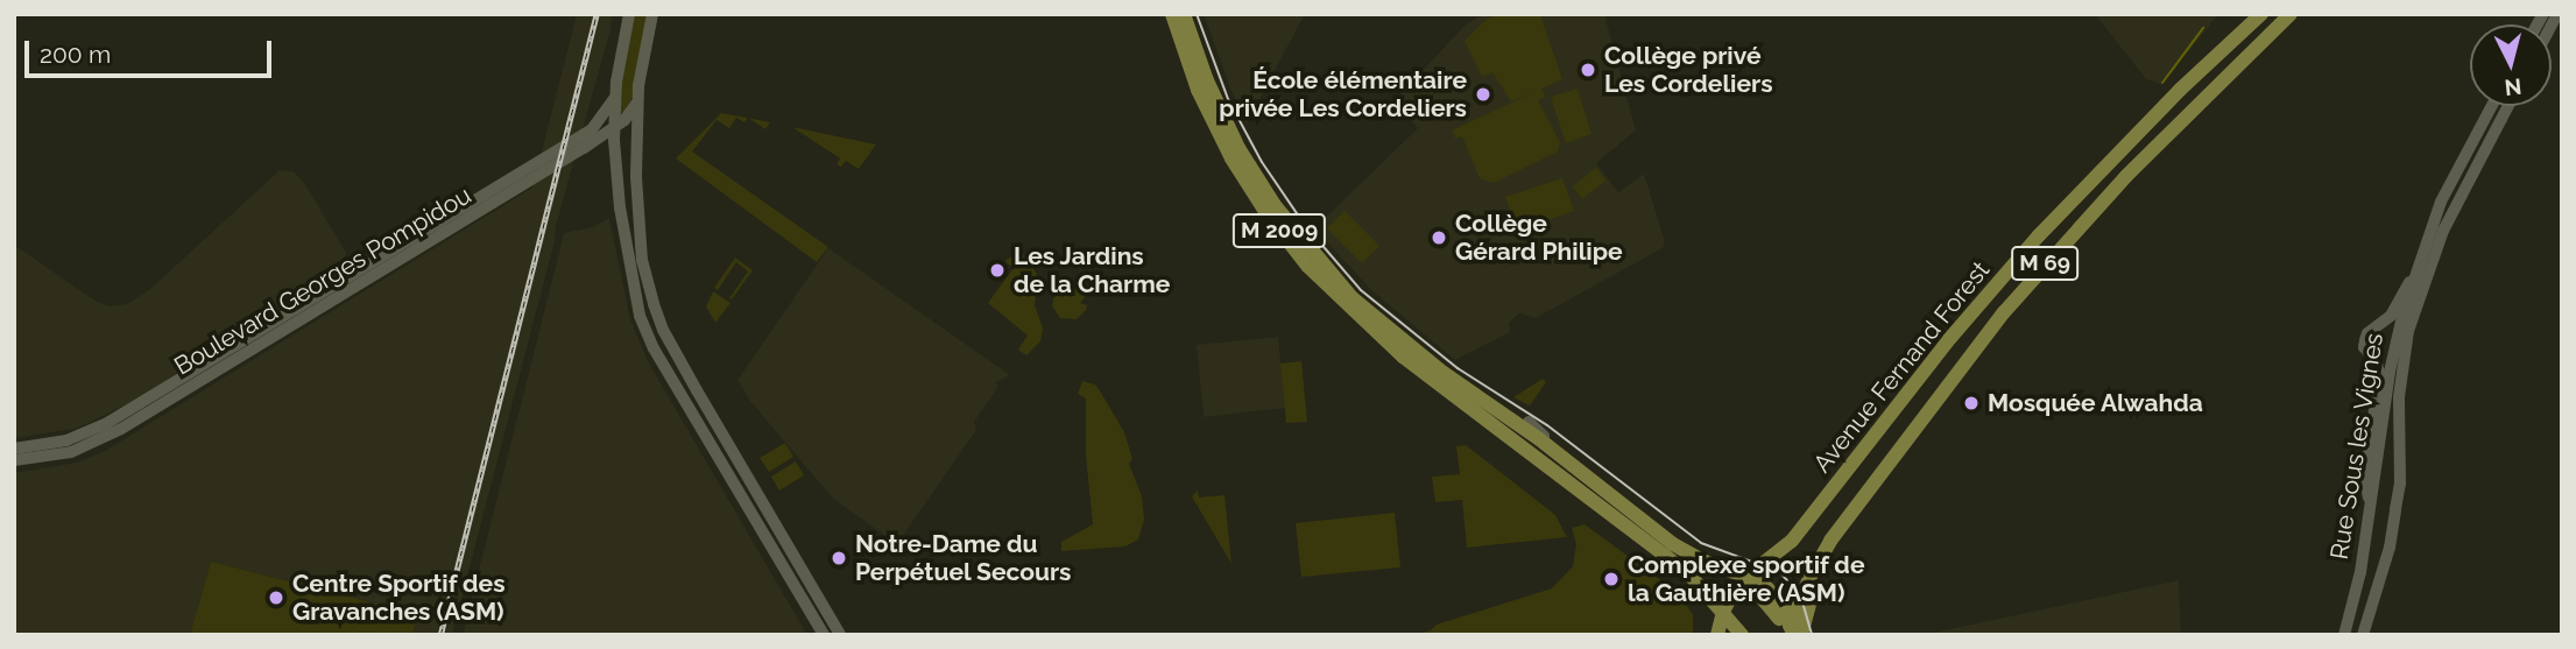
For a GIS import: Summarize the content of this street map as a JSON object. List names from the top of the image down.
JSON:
{
  "streets": {
    "main road": [
      "M 2009",
      "M 69",
      "Boulevard Georges Pompidou",
      "Avenue Fernand Forest"
    ],
    "street": ["Rue Sous les Vignes"]
  },
  "crossings": [
    ["M 2009", "M 69"],
    ["M 2009", "Avenue Fernand Forest"],
    ["M 69", "Avenue Fernand Forest"]
  ],
  "places": [
    "Collège privé Les Cordeliers",
    "École élémentaire privée Les Cordeliers",
    "Collège Gérard Philipe",
    "Les Jardins de la Charme",
    "Mosquée Alwahda",
    "Notre-Dame du Perpétuel Secours",
    "Complexe sportif de la Gauthière (ASM)",
    "Centre Sportif des Gravanches (ASM)"
  ],
  "scale_bar": "200 m",
  "north": "bottom"
}
